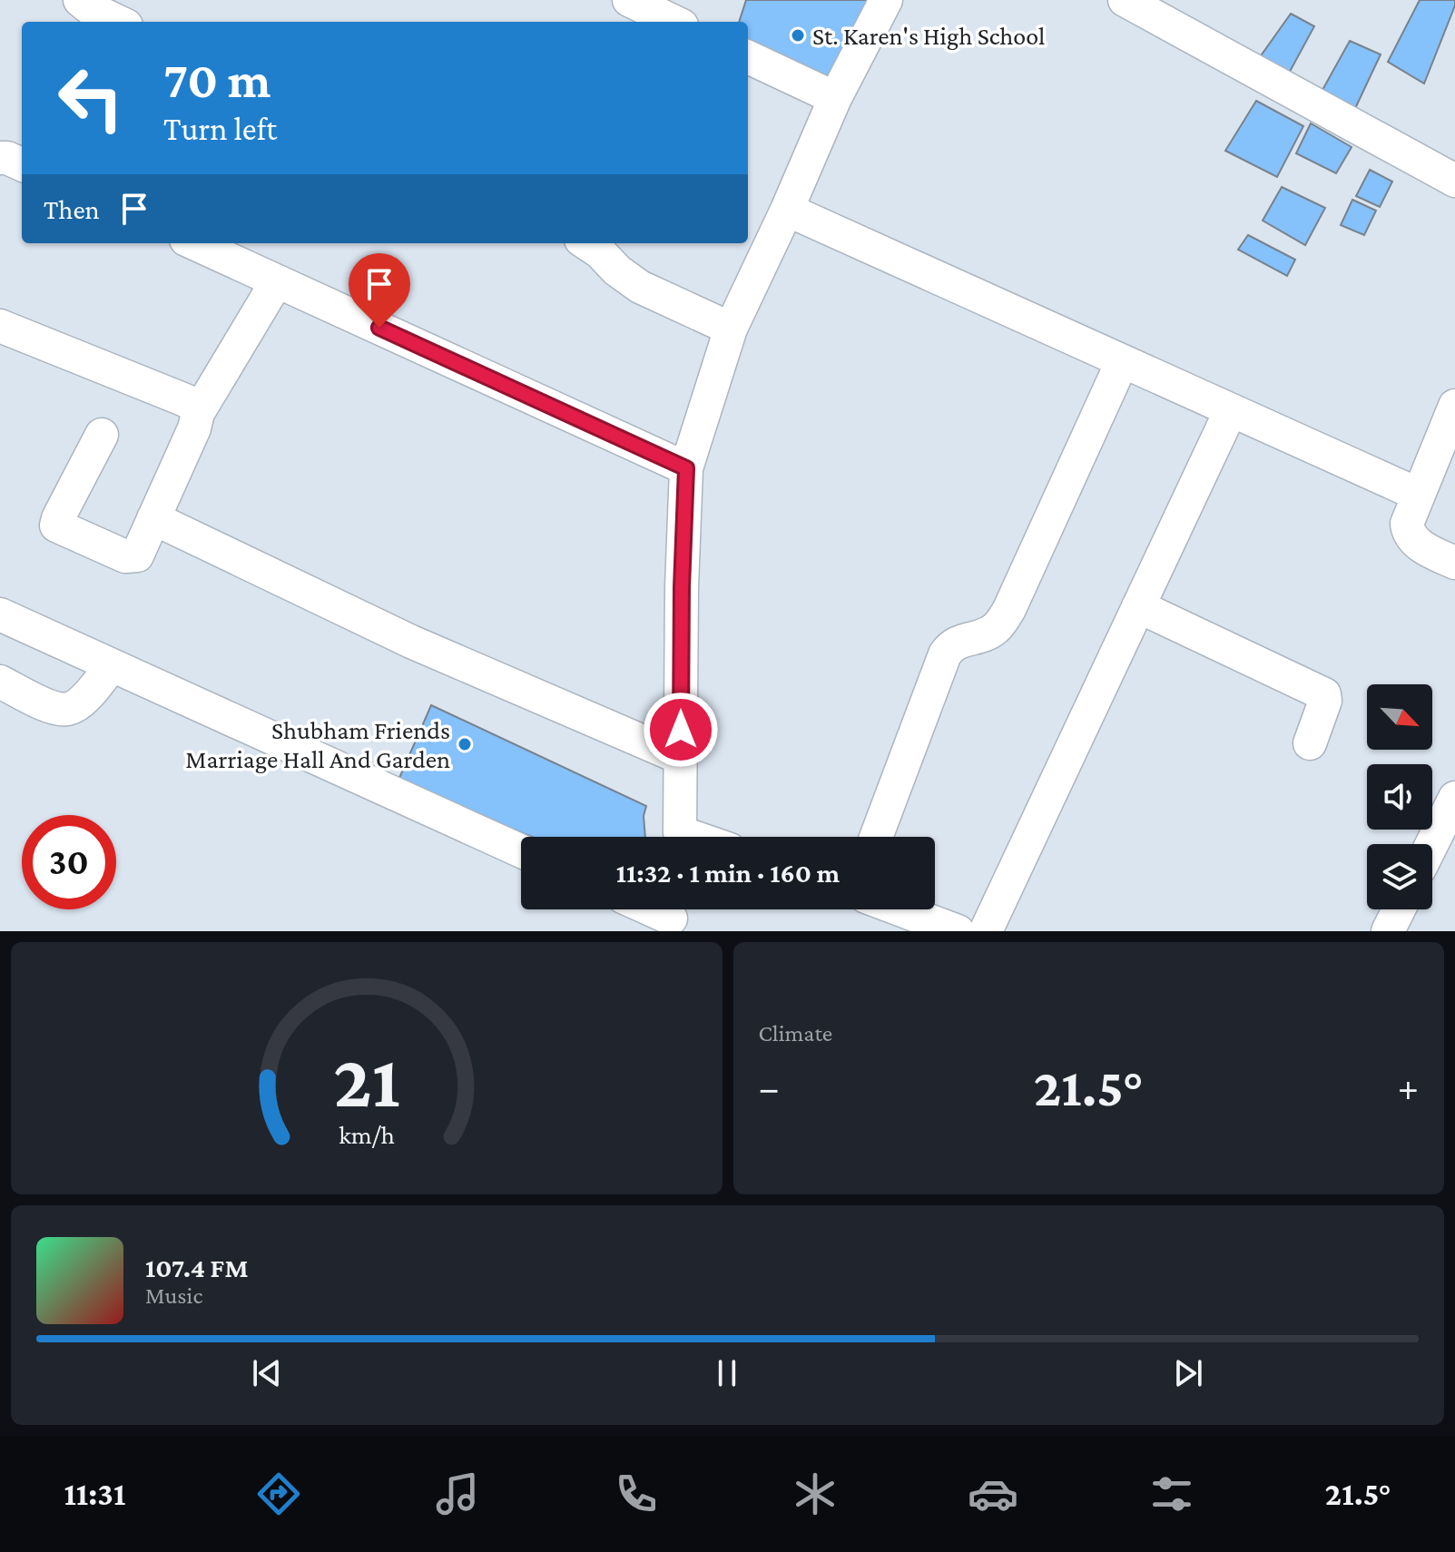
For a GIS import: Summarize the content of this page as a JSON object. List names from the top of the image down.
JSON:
{
  "places": ["St. Karen's High School", "Shubham Friends Marriage Hall And Garden"],
  "north": "bottom right",
  "page": {
    "turn": ["70 m", "Turn left"],
    "then": "Then",
    "limit": "30",
    "trip": "11:32 · 1 min · 160 m",
    "tile": "Climate",
    "heat": ["−", "21.5°", "+"],
    "song": ["107.4 FM", "Music"],
    "tabs": ["11:31", "21.5°"],
    "gauge": ["21", "km/h"]
  }
}
